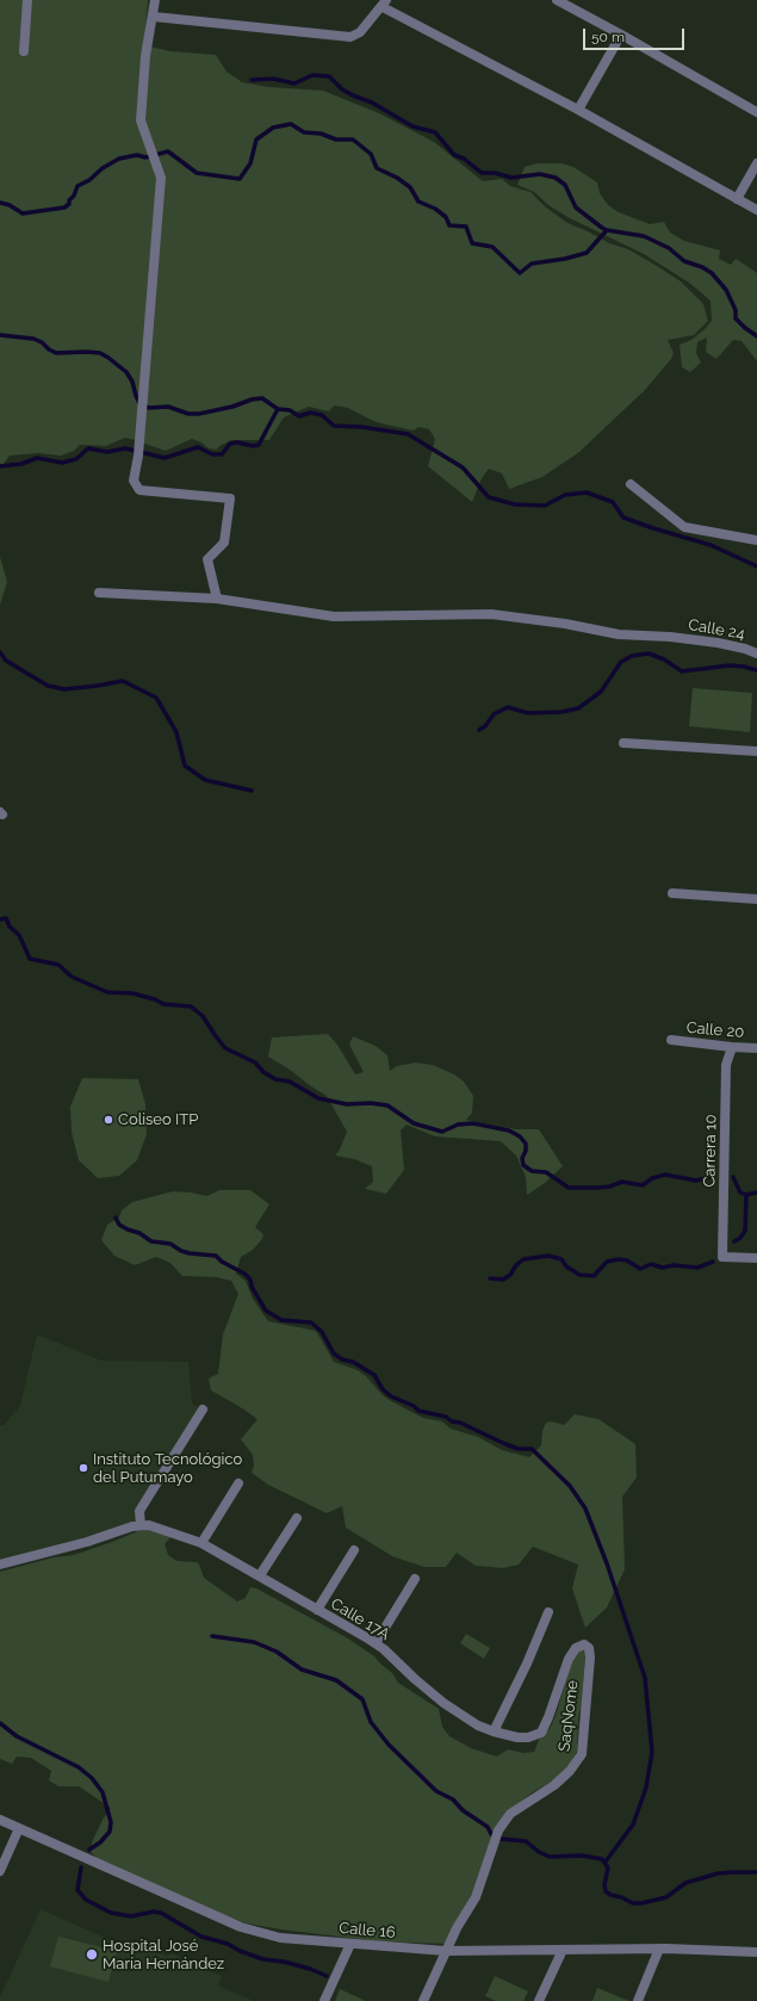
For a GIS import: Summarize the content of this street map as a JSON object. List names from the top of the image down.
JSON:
{
  "streets": {
    "street": [
      "Calle 24",
      "Calle 20",
      "Carrera 10",
      "Calle 17A",
      "SaqNome",
      "Calle 16"
    ]
  },
  "crossings": [
    ["Calle 20", "Carrera 10"],
    ["Calle 17A", "SaqNome"],
    ["SaqNome", "Calle 16"]
  ],
  "places": ["Coliseo ITP", "Instituto Tecnológico del Putumayo", "Hospital José María Hernández"],
  "scale_bar": "50 m"
}
